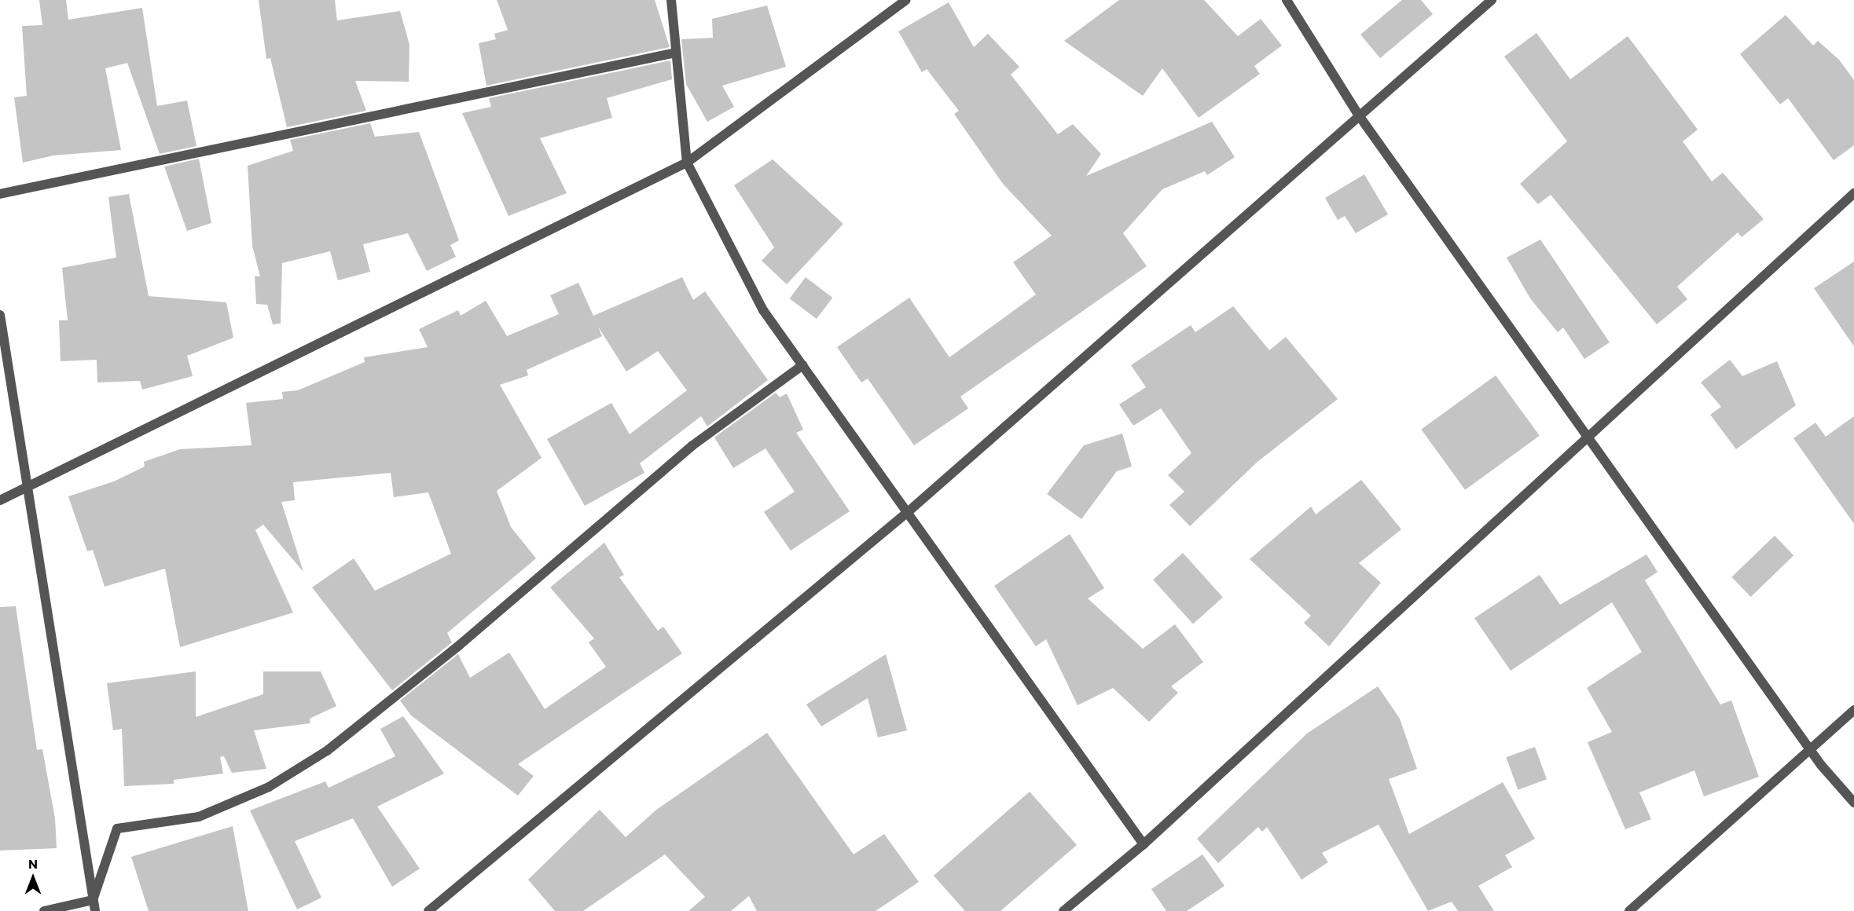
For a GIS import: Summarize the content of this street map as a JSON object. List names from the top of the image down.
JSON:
{
  "north": "top"
}
